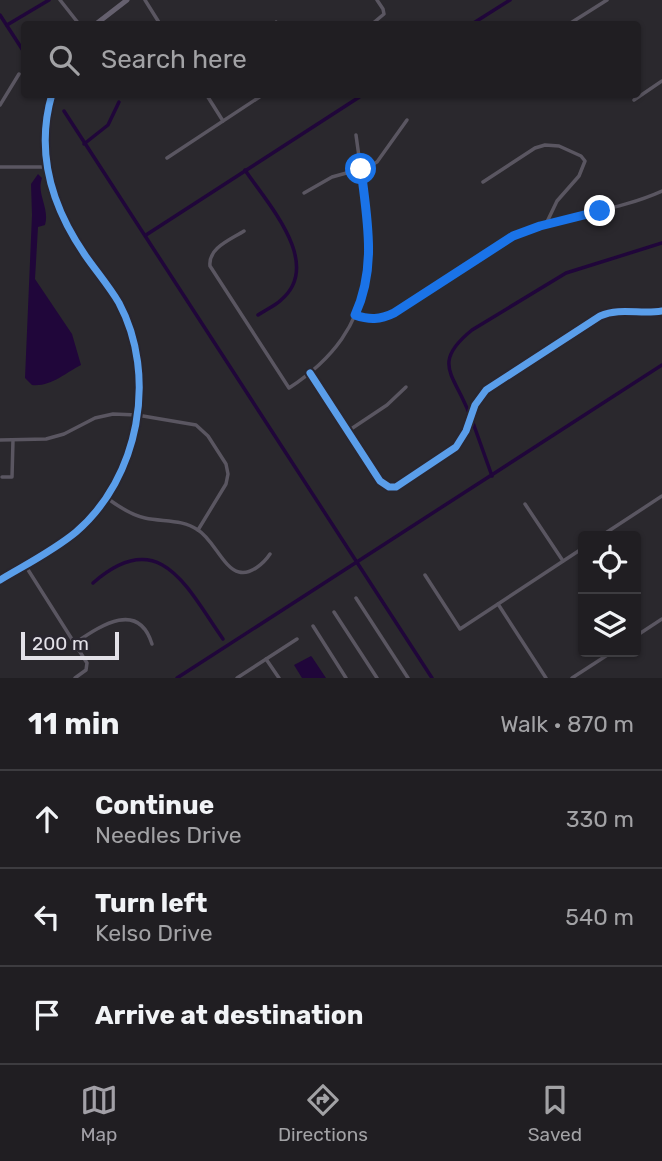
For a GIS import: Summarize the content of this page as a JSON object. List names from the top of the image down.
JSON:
{
  "scale_bar": "200 m",
  "page": {
    "search": "Search here",
    "scale": "200 m",
    "heading": ["11 min", "Walk · 870 m"],
    "list": [
      ["Continue", "Needles Drive", "330 m"],
      ["Turn left", "Kelso Drive", "540 m"],
      "Arrive at destination"
    ],
    "nav": ["Map", "Directions", "Saved"]
  }
}
